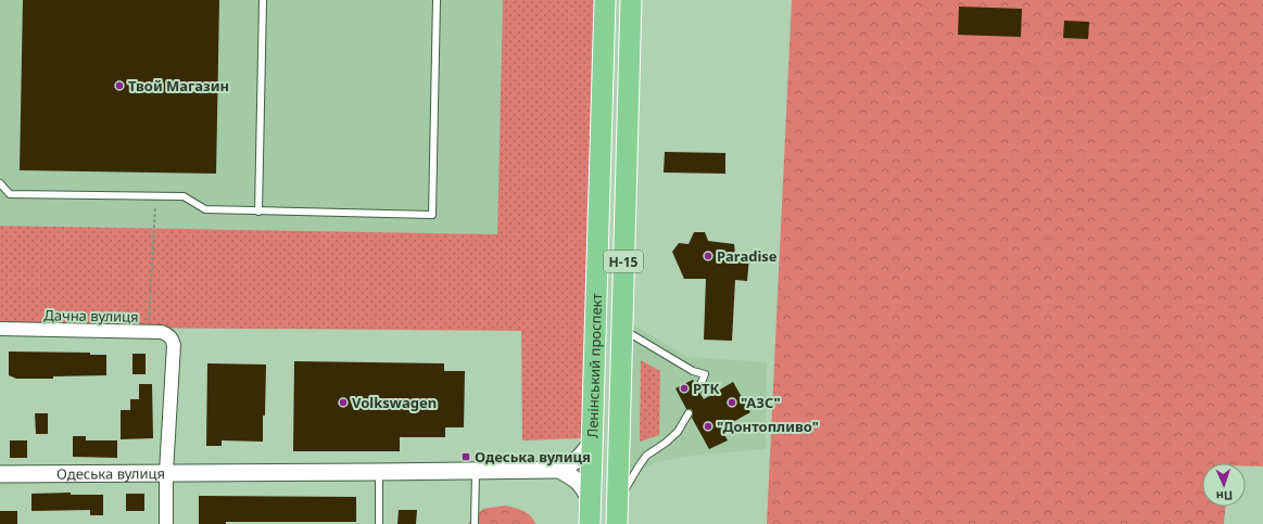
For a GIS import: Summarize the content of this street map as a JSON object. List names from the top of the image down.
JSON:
{
  "streets": {
    "main road": ["Н-15", "Ленінський проспект"],
    "street": ["Дачна вулиця", "Одеська вулиця"]
  },
  "crossings": [
    ["Дачна вулиця", "Одеська вулиця"],
    ["Ленінський проспект", "Одеська вулиця"]
  ],
  "places": {
    "other": [
      "Твой Магазин",
      "Paradise",
      "РТК",
      "Volkswagen",
      "\"АЗС\"",
      "\"Донтопливо\""
    ],
    "transit": ["Одеська вулиця"]
  },
  "north": "bottom"
}
